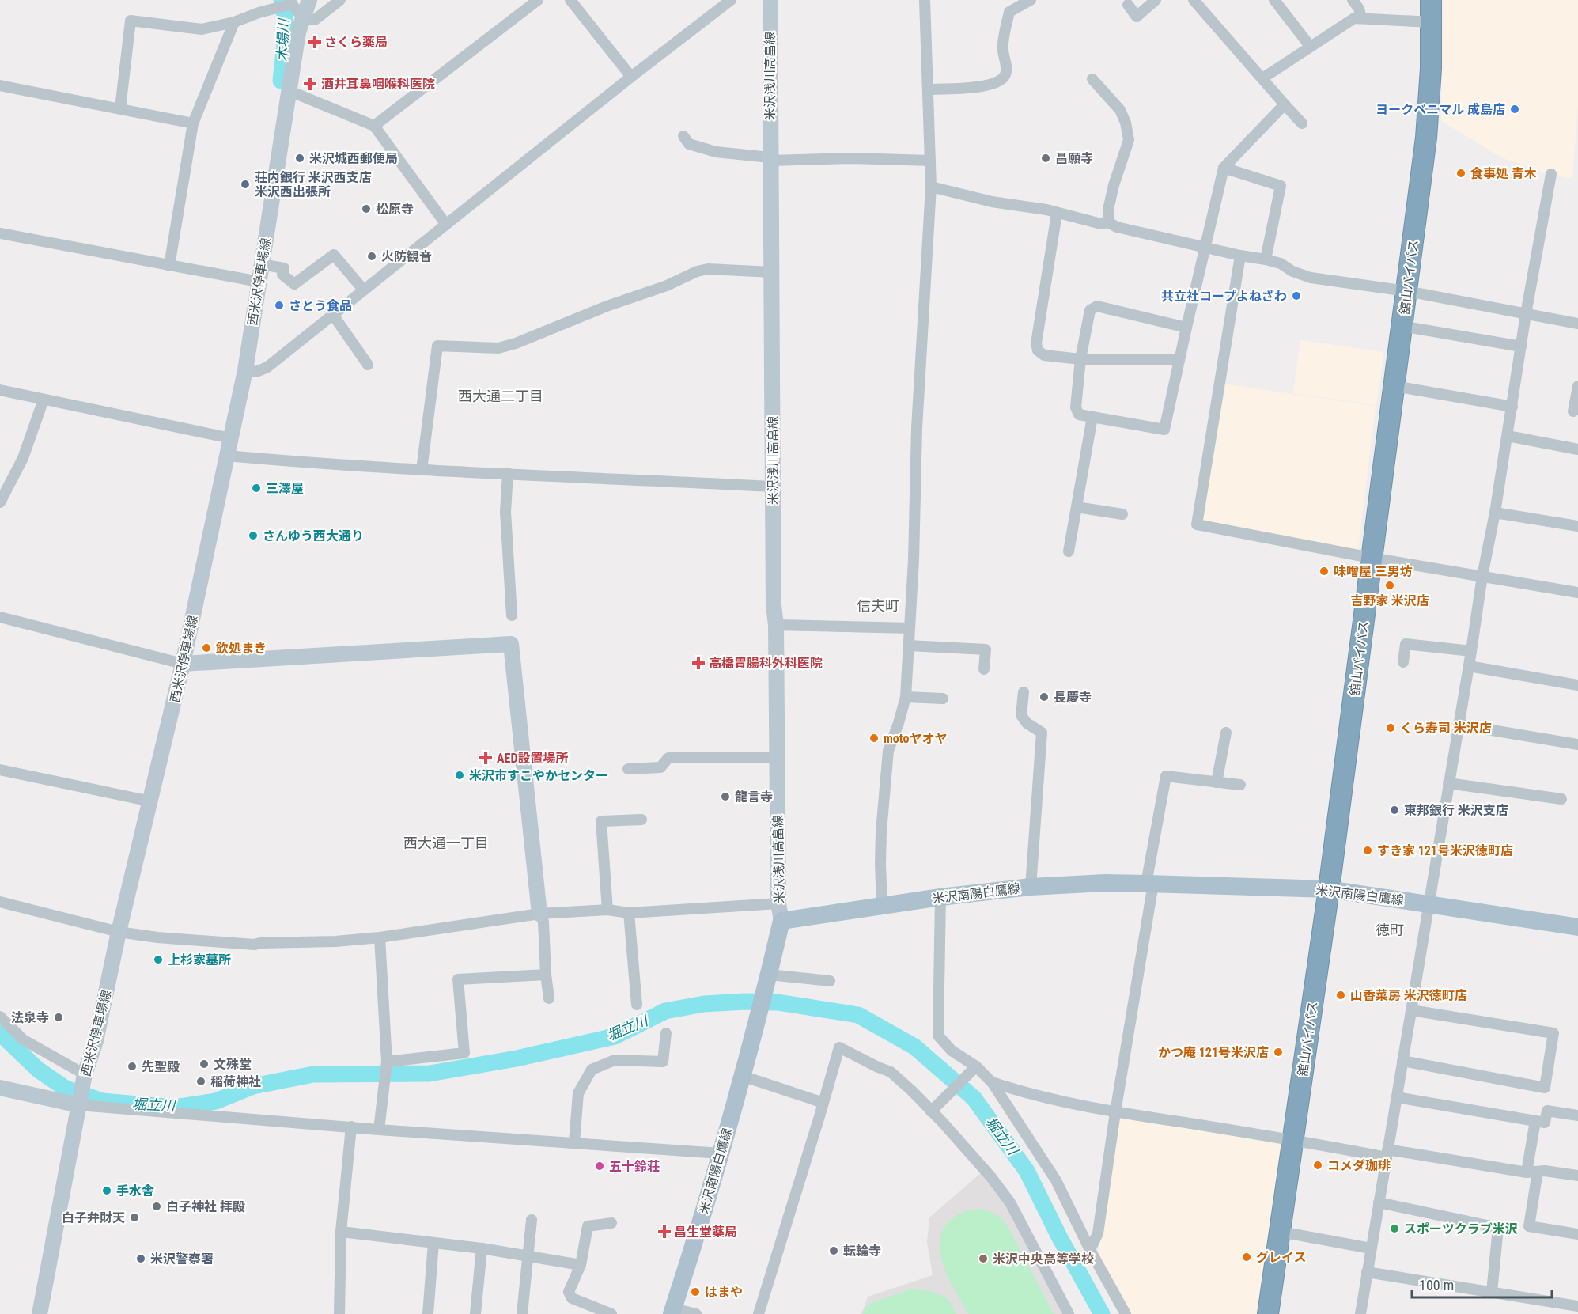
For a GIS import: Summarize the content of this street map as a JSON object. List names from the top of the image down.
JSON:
{
  "streets": {
    "highway": ["舘山バイパス"],
    "main road": ["米沢浅川高畠線", "西米沢停車場線", "米沢南陽白鷹線"]
  },
  "crossings": [
    ["米沢浅川高畠線", "米沢南陽白鷹線"],
    ["舘山バイパス", "米沢南陽白鷹線"]
  ],
  "districts": [
    "西大通二丁目",
    "信夫町",
    "西大通一丁目",
    "徳町"
  ],
  "water": ["木場川", "堀立川"],
  "places": {
    "health": [
      "さくら薬局",
      "酒井耳鼻咽喉科医院",
      "高橋胃腸科外科医院",
      "AED設置場所",
      "昌生堂薬局"
    ],
    "other": [
      "ヨークベニマル 成島店",
      "米沢城西郵便局",
      "昌願寺",
      "食事処 青木",
      "荘内銀行 米沢西支店 米沢西出張所",
      "松原寺",
      "火防観音",
      "共立社コープよねざわ",
      "さとう食品",
      "三澤屋",
      "さんゆう西大通り",
      "味噌屋 三男坊",
      "吉野家 米沢店",
      "飲処まき",
      "長慶寺",
      "くら寿司 米沢店",
      "motoヤオヤ",
      "米沢市すこやかセンター",
      "龍言寺",
      "東邦銀行 米沢支店",
      "すき家 121号米沢徳町店",
      "上杉家墓所",
      "山香菜房 米沢徳町店",
      "法泉寺",
      "かつ庵 121号米沢店",
      "文殊堂",
      "先聖殿",
      "稲荷神社",
      "コメダ珈琲",
      "五十鈴荘",
      "手水舎",
      "白子神社 拝殿",
      "白子弁財天",
      "スポーツクラブ米沢",
      "転輪寺",
      "グレイス",
      "米沢警察署",
      "米沢中央高等学校",
      "はまや"
    ]
  },
  "scale_bar": "100 m"
}
